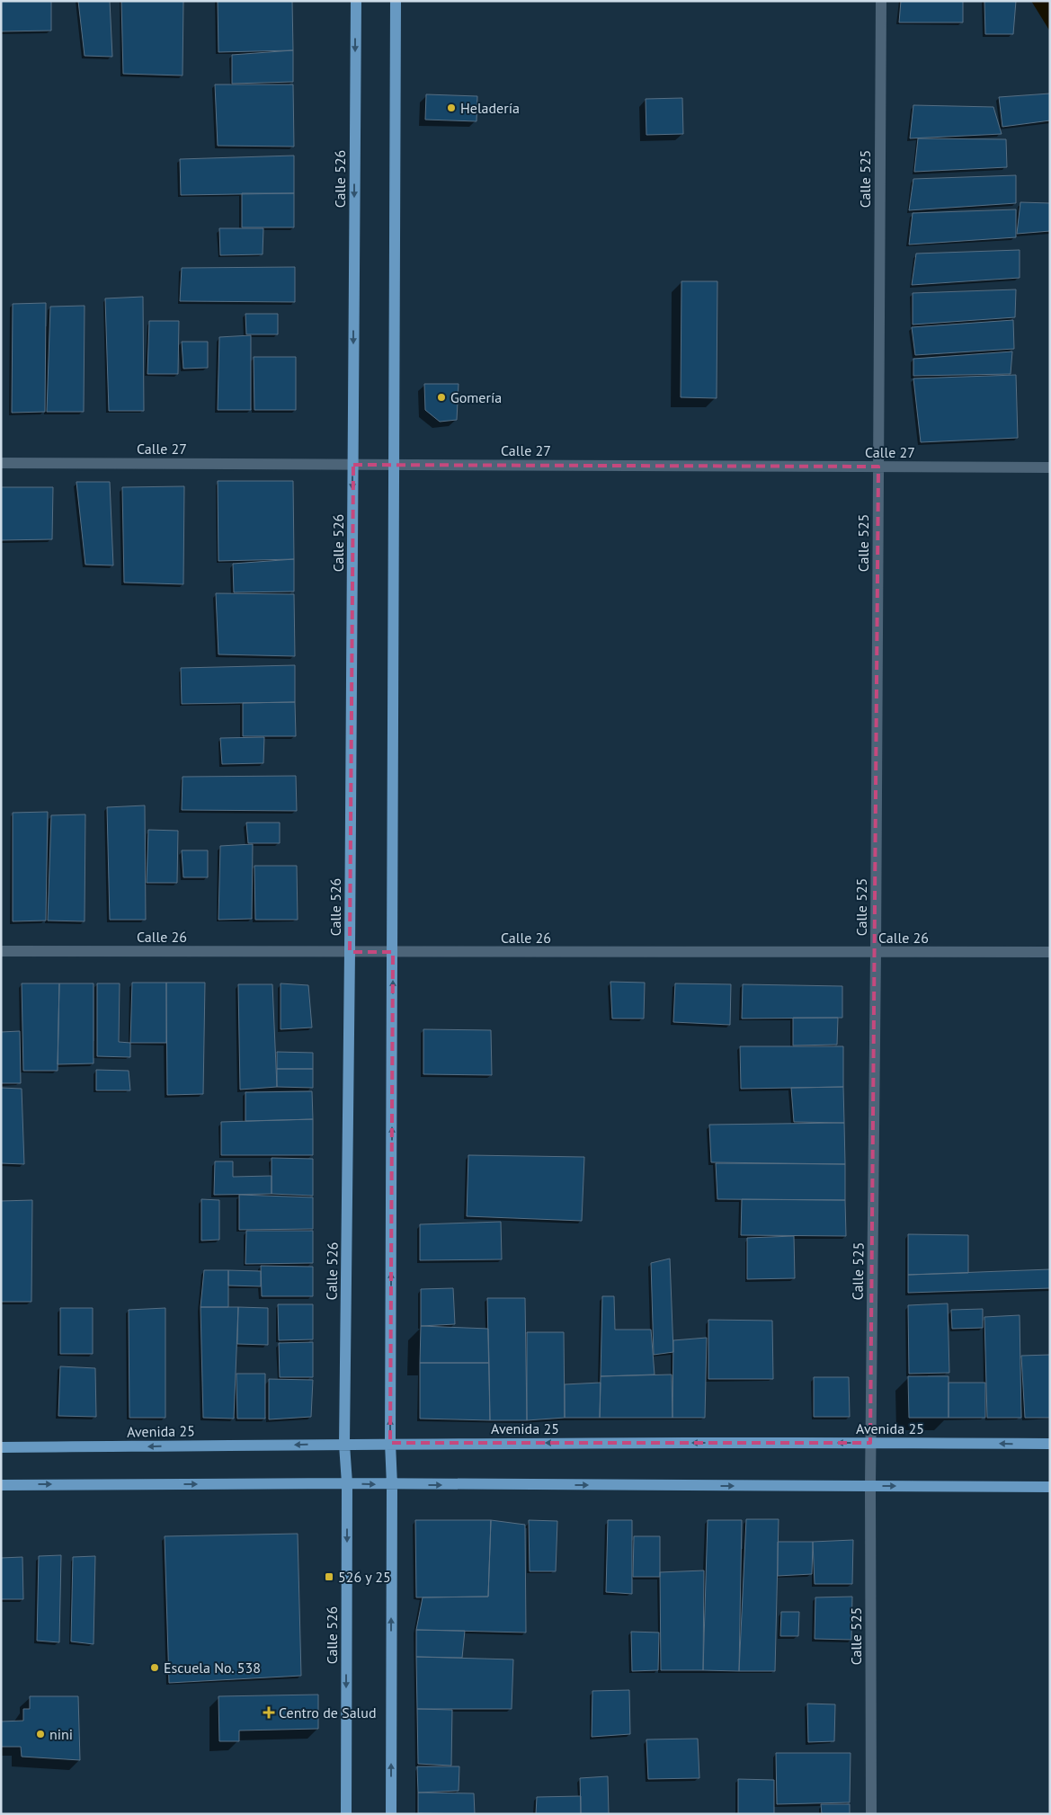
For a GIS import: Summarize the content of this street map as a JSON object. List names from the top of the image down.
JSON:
{
  "streets": {
    "main road": ["Calle 526", "Avenida 25"],
    "street": ["Calle 525", "Calle 27", "Calle 26"]
  },
  "crossings": [
    ["Calle 526", "Calle 27"],
    ["Calle 526", "Calle 26"],
    ["Calle 526", "Avenida 25"],
    ["Calle 525", "Calle 27"],
    ["Calle 525", "Calle 26"],
    ["Calle 525", "Avenida 25"]
  ],
  "places": {
    "other": [
      "Heladería",
      "Gomería",
      "Escuela No. 538",
      "nini"
    ],
    "transit": ["526 y 25"],
    "health": ["Centro de Salud"]
  }
}
